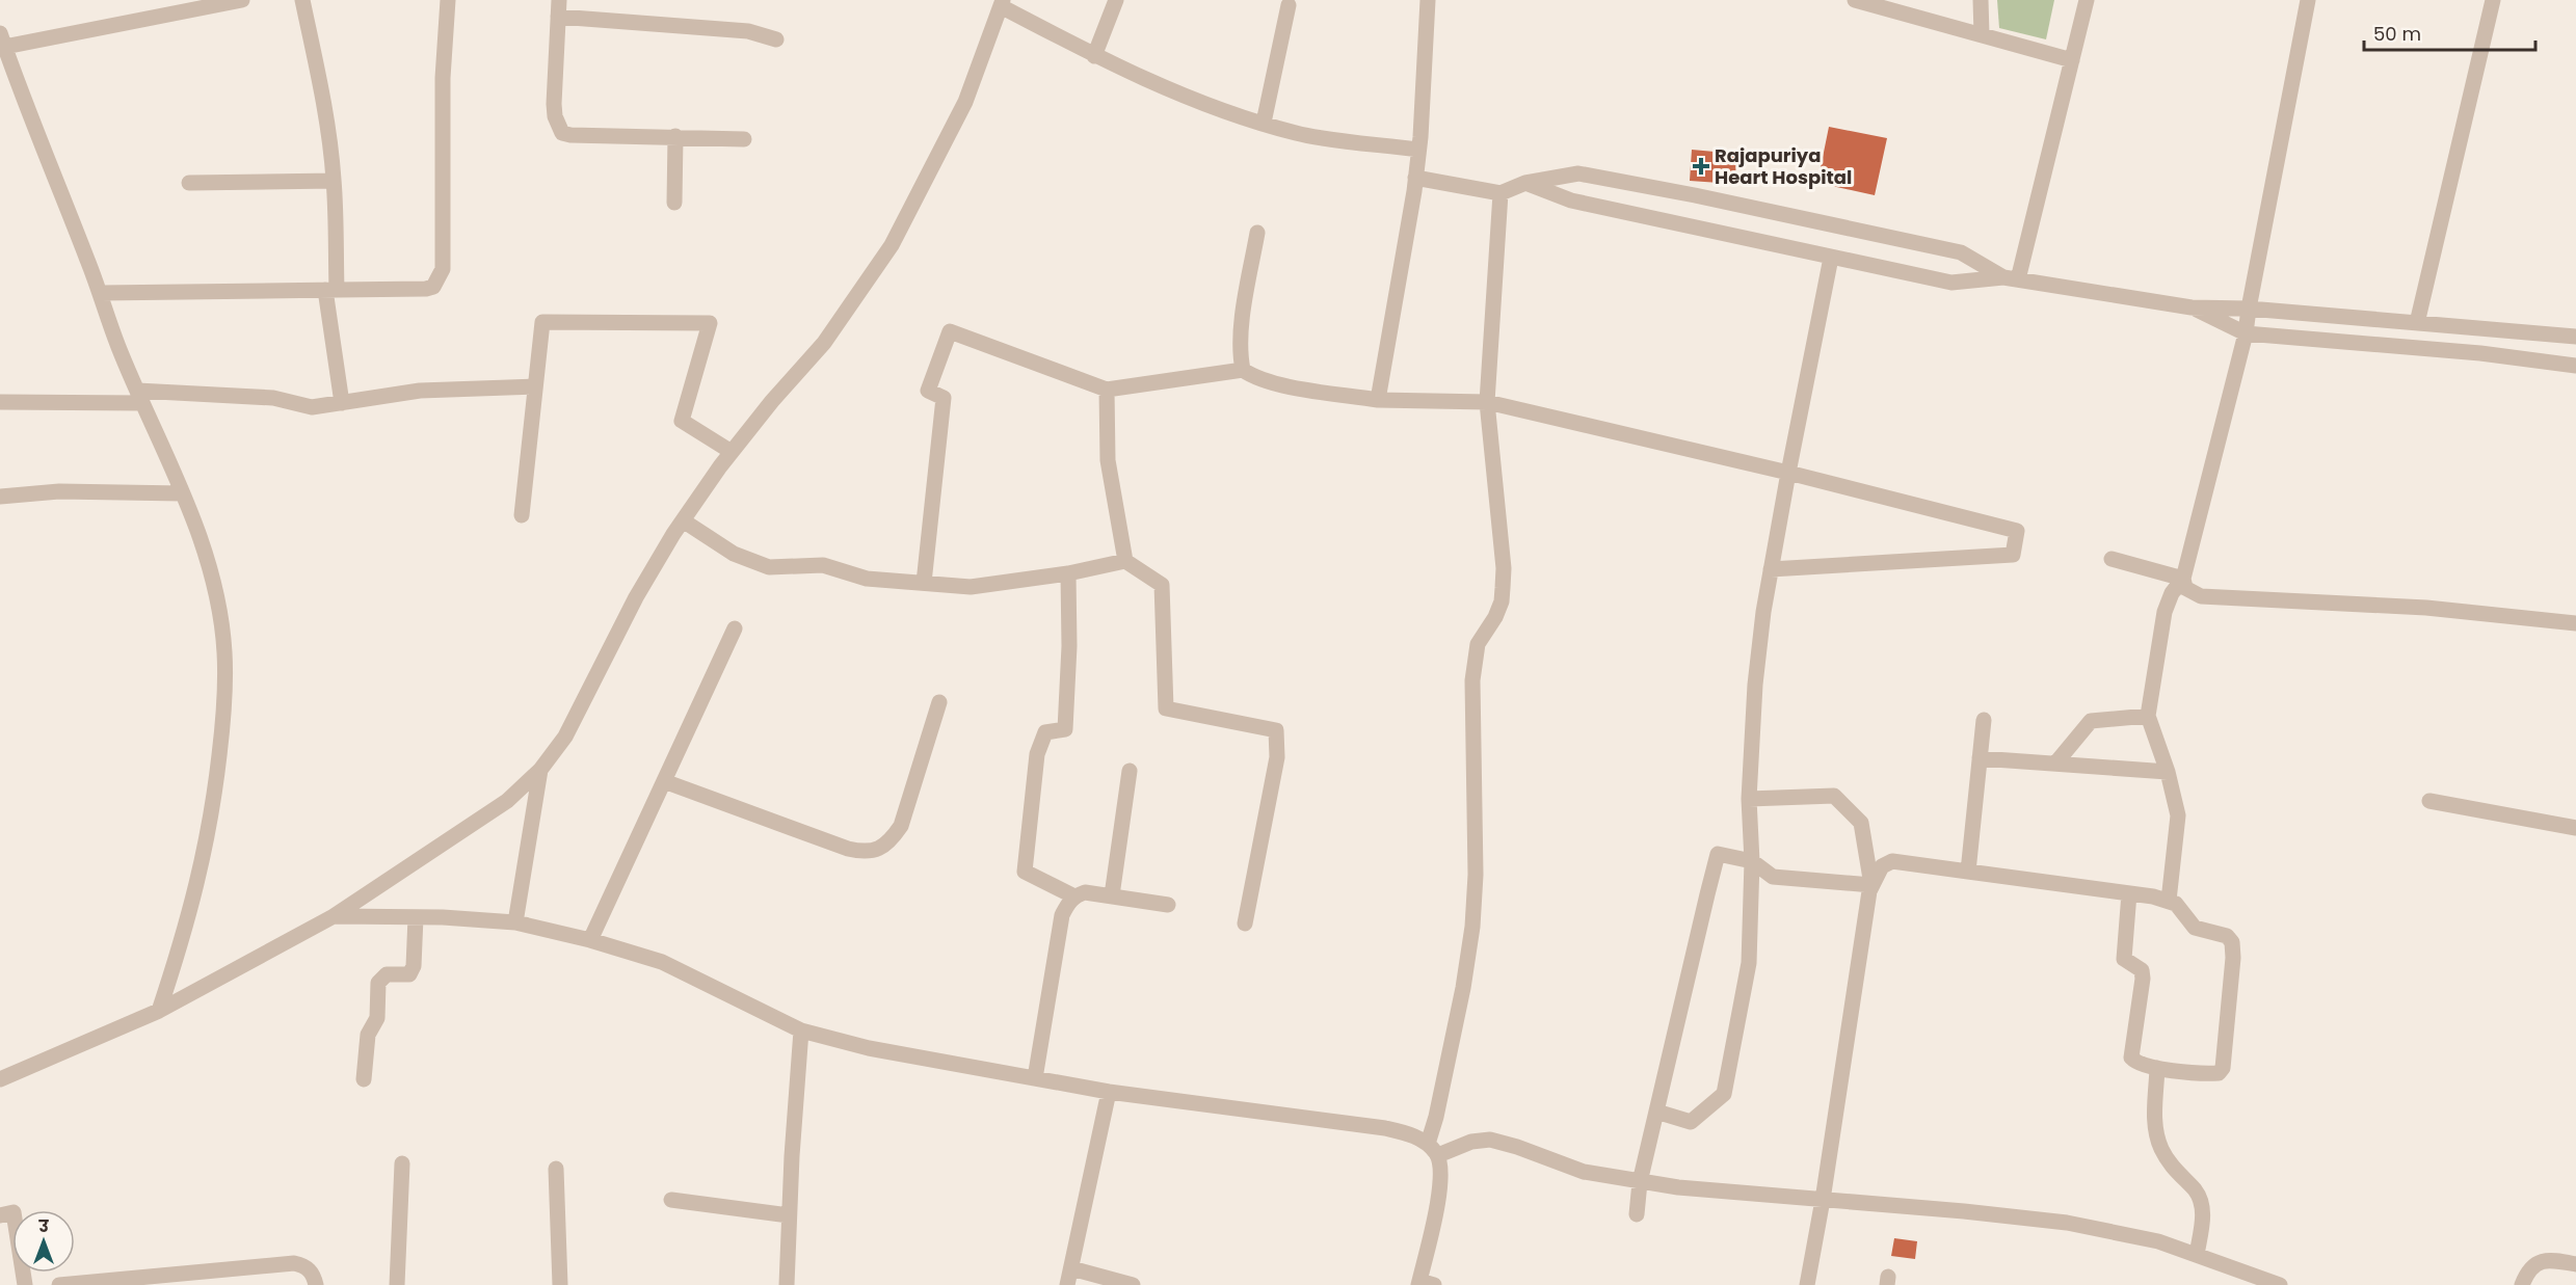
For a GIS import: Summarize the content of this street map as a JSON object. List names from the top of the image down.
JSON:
{
  "places": {
    "health": ["Rajapuriya Heart Hospital"]
  },
  "scale_bar": "50 m",
  "north": "top"
}
